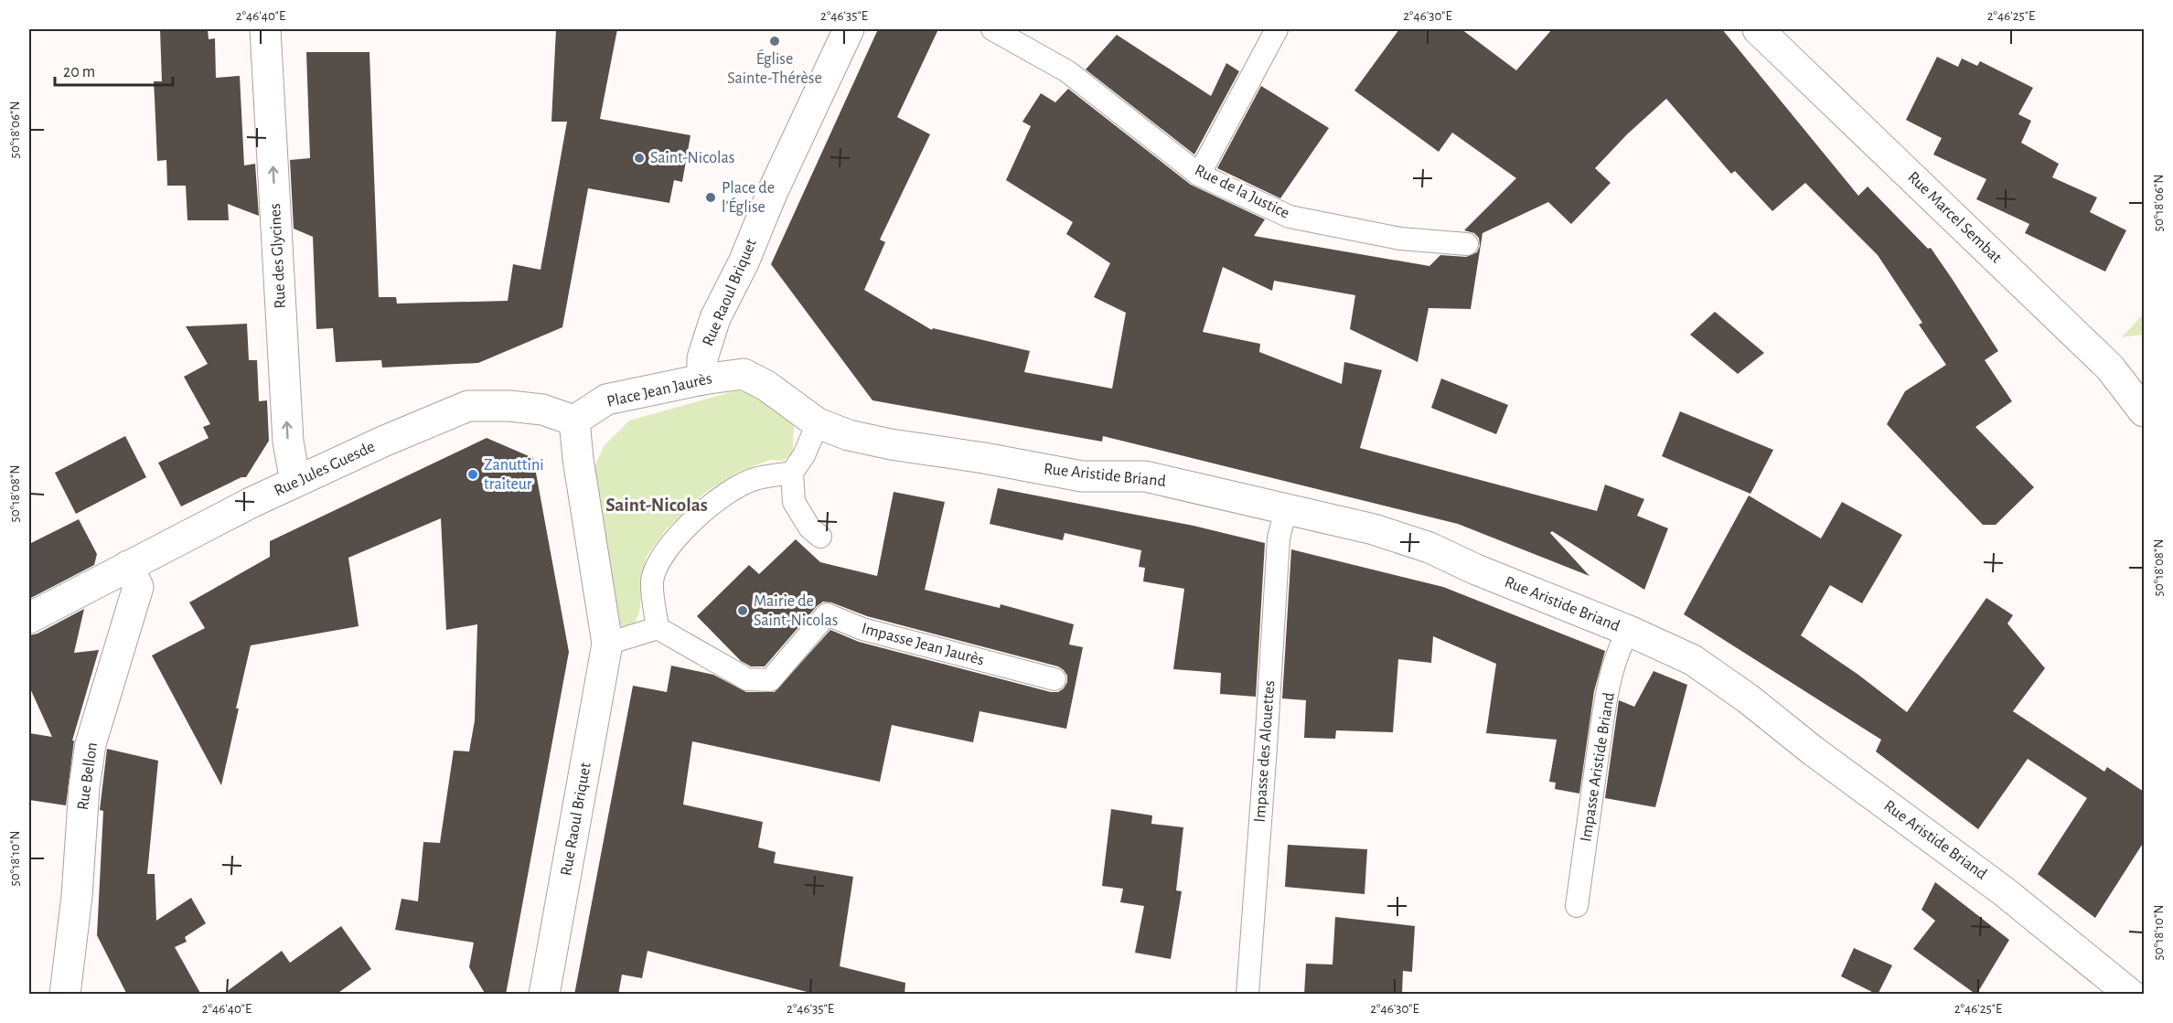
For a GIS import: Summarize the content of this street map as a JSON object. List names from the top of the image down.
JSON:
{
  "streets": {
    "street": [
      "Rue Marcel Sembat",
      "Rue des Glycines",
      "Rue Raoul Briquet",
      "Place Jean Jaurès",
      "Rue Jules Guesde",
      "Rue Aristide Briand",
      "Rue Bellon"
    ],
    "lane": [
      "Rue de la Justice",
      "Impasse Jean Jaurès",
      "Impasse des Alouettes",
      "Impasse Aristide Briand"
    ]
  },
  "crossings": [
    ["Rue des Glycines", "Rue Jules Guesde"],
    ["Rue Raoul Briquet", "Place Jean Jaurès"],
    ["Place Jean Jaurès", "Rue Jules Guesde"],
    ["Place Jean Jaurès", "Rue Aristide Briand"],
    ["Rue Jules Guesde", "Rue Bellon"],
    ["Rue Aristide Briand", "Impasse des Alouettes"],
    ["Rue Aristide Briand", "Impasse Aristide Briand"]
  ],
  "one_way": ["Rue des Glycines"],
  "districts": ["Saint-Nicolas"],
  "places": [
    "Église Sainte-Thérèse",
    "Saint-Nicolas",
    "Place de l'Église",
    "Zanuttini traiteur",
    "Mairie de Saint-Nicolas"
  ],
  "scale_bar": "20 m",
  "coordinates": [
    "2°46'40\"E",
    "2°46'35\"E",
    "2°46'30\"E",
    "2°46'25\"E",
    "50°18'06\"N",
    "50°18'08\"N",
    "50°18'10\"N"
  ]
}
